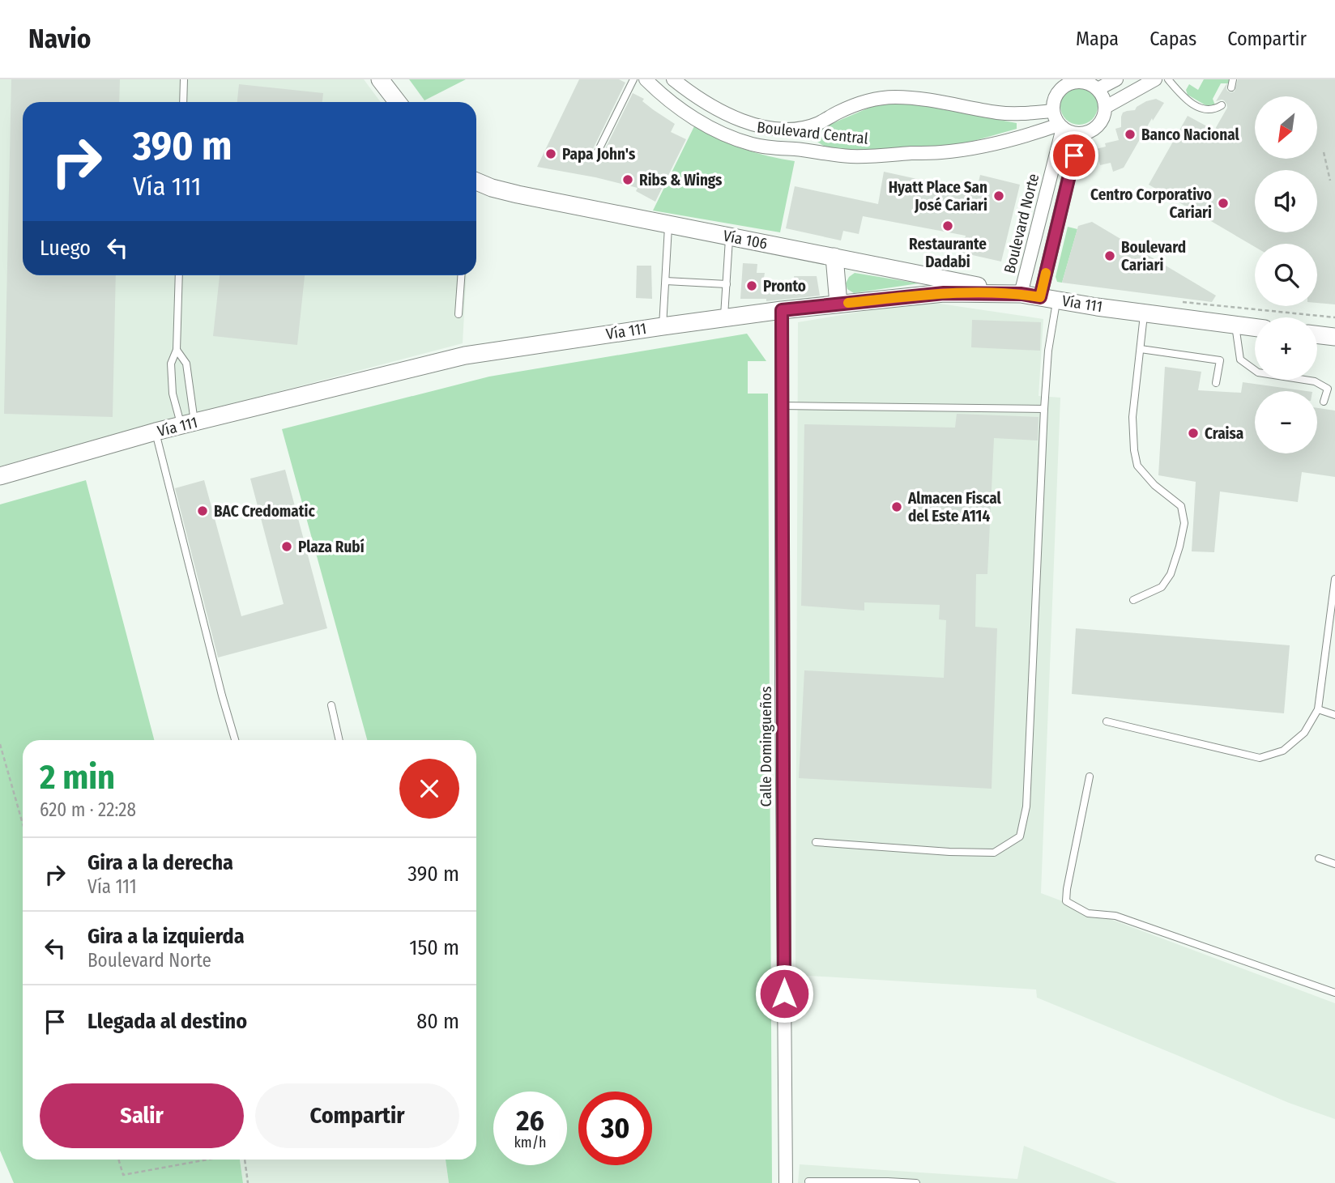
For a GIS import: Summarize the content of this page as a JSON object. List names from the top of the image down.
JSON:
{
  "streets": {
    "main road": ["Vía 106", "Vía 111"],
    "street": ["Boulevard Central", "Boulevard Norte", "Calle Domingueños"]
  },
  "crossings": [
    ["Boulevard Central", "Boulevard Norte"],
    ["Boulevard Norte", "Vía 106"],
    ["Boulevard Norte", "Vía 111"],
    ["Vía 106", "Vía 111"],
    ["Vía 111", "Calle Domingueños"]
  ],
  "places": [
    "Banco Nacional",
    "Papa John's",
    "Ribs & Wings",
    "Hyatt Place San José Cariari",
    "Centro Corporativo Cariari",
    "Restaurante Dadabi",
    "Boulevard Cariari",
    "Pronto",
    "Craisa",
    "Almacen Fiscal del Este A114",
    "BAC Credomatic",
    "Plaza Rubí"
  ],
  "north": "bottom left",
  "page": {
    "header": "Navio",
    "nav": ["Mapa", "Capas", "Compartir"],
    "map_buttons": ["+", "−"],
    "turn": ["390 m", "Vía 111"],
    "then": "Luego",
    "heading": ["2 min", "620 m · 22:28"],
    "list": [
      {
        "name": "Gira a la derecha",
        "note": "Vía 111",
        "value": "390 m"
      },
      {
        "name": "Gira a la izquierda",
        "note": "Boulevard Norte",
        "value": "150 m"
      },
      {
        "name": "Llegada al destino",
        "value": "80 m"
      }
    ],
    "buttons": ["Salir", "Compartir"],
    "speed": "26 km/h",
    "limit": "30"
  }
}
